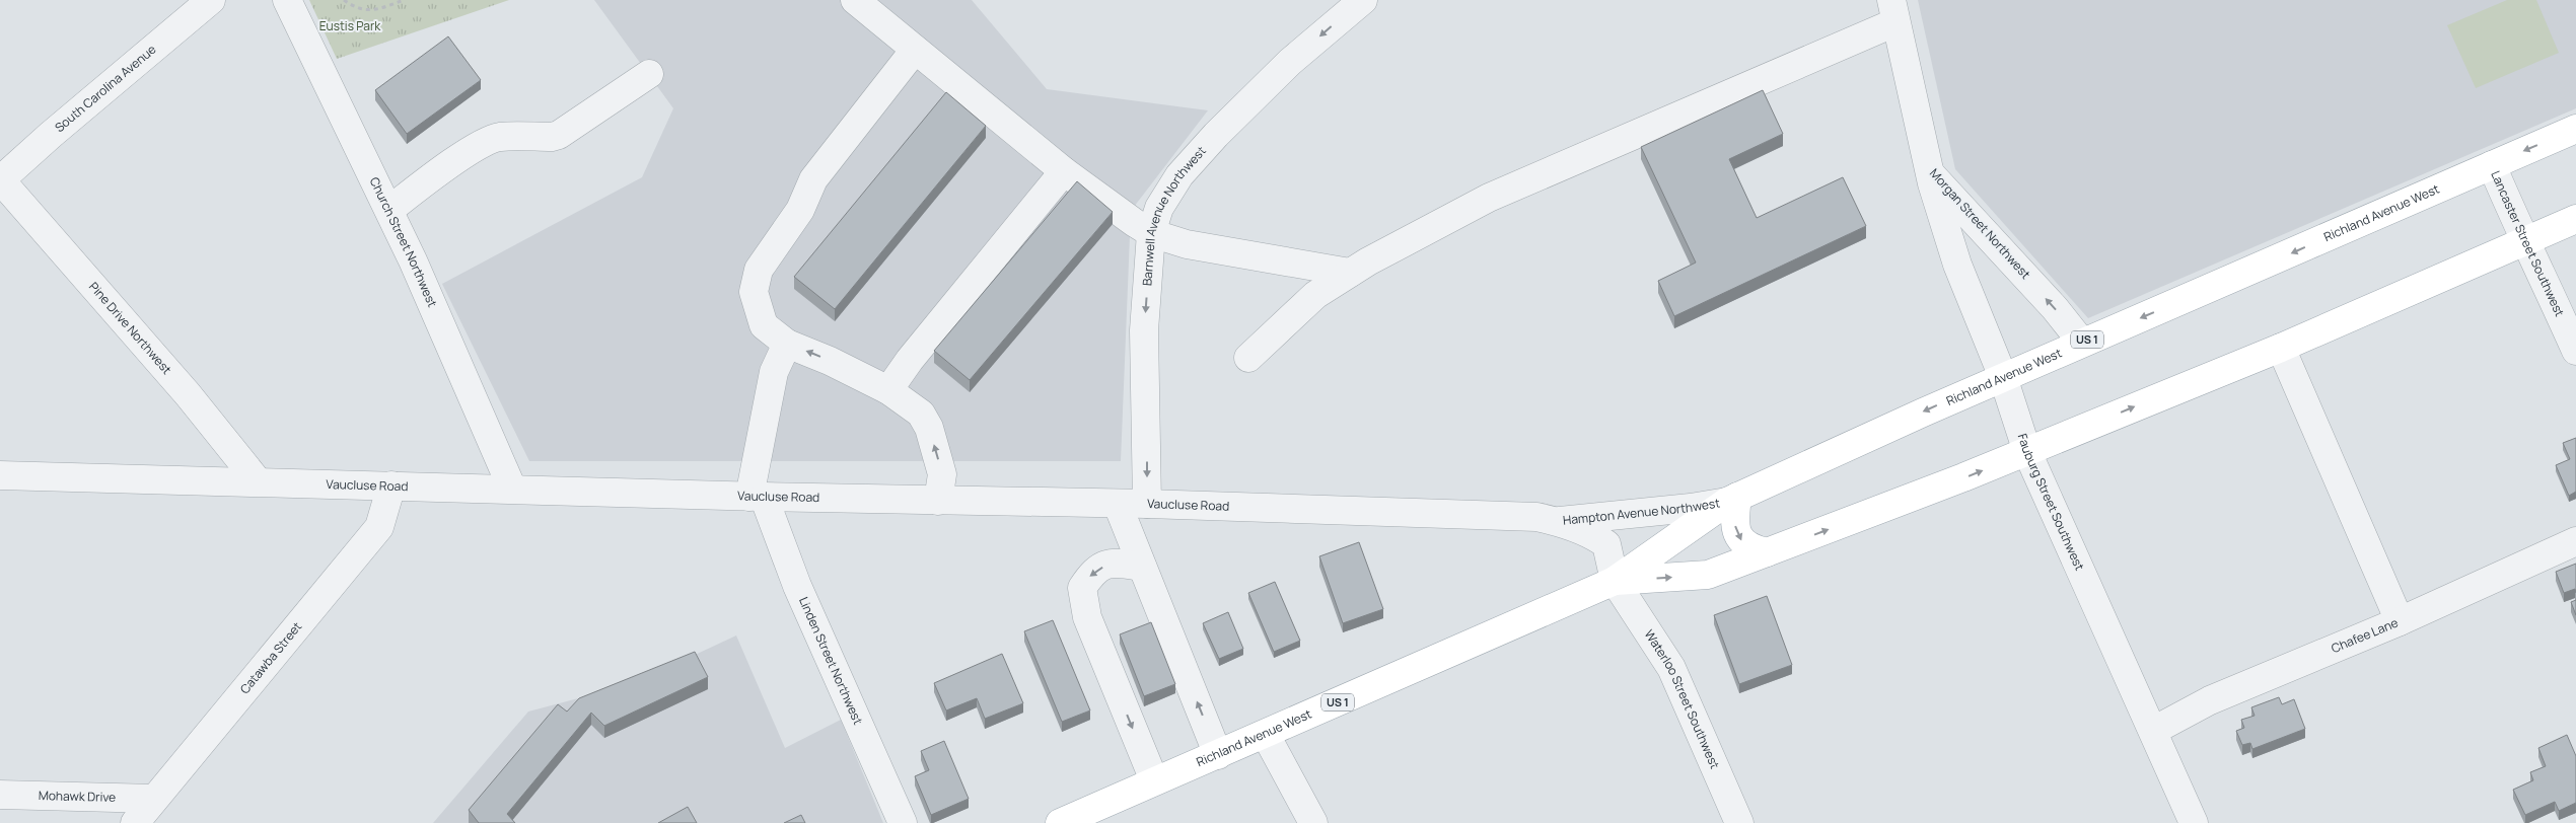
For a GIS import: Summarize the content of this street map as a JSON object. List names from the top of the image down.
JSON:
{
  "streets": {
    "main road": ["Richland Avenue West", "US 1"],
    "street": [
      "South Carolina Avenue",
      "Barnwell Avenue Northwest",
      "Morgan Street Northwest",
      "Church Street Northwest",
      "Lancaster Street Southwest",
      "Pine Drive Northwest",
      "Vaucluse Road",
      "Fauburg Street Southwest",
      "Hampton Avenue Northwest",
      "Chafee Lane",
      "Catawba Street",
      "Linden Street Northwest",
      "Waterloo Street Southwest",
      "Mohawk Drive"
    ]
  },
  "crossings": [
    ["South Carolina Avenue", "Pine Drive Northwest"],
    ["Richland Avenue West", "Morgan Street Northwest"],
    ["Richland Avenue West", "Lancaster Street Southwest"],
    ["Richland Avenue West", "Fauburg Street Southwest"],
    ["Richland Avenue West", "Hampton Avenue Northwest"],
    ["Richland Avenue West", "Waterloo Street Southwest"],
    ["Barnwell Avenue Northwest", "Vaucluse Road"],
    ["Morgan Street Northwest", "Fauburg Street Southwest"],
    ["Church Street Northwest", "Vaucluse Road"],
    ["Pine Drive Northwest", "Vaucluse Road"],
    ["Vaucluse Road", "Hampton Avenue Northwest"],
    ["Vaucluse Road", "Catawba Street"],
    ["Vaucluse Road", "Linden Street Northwest"],
    ["Fauburg Street Southwest", "Chafee Lane"],
    ["Catawba Street", "Mohawk Drive"]
  ],
  "one_way": ["Morgan Street Northwest"],
  "parks": ["Eustis Park"]
}
